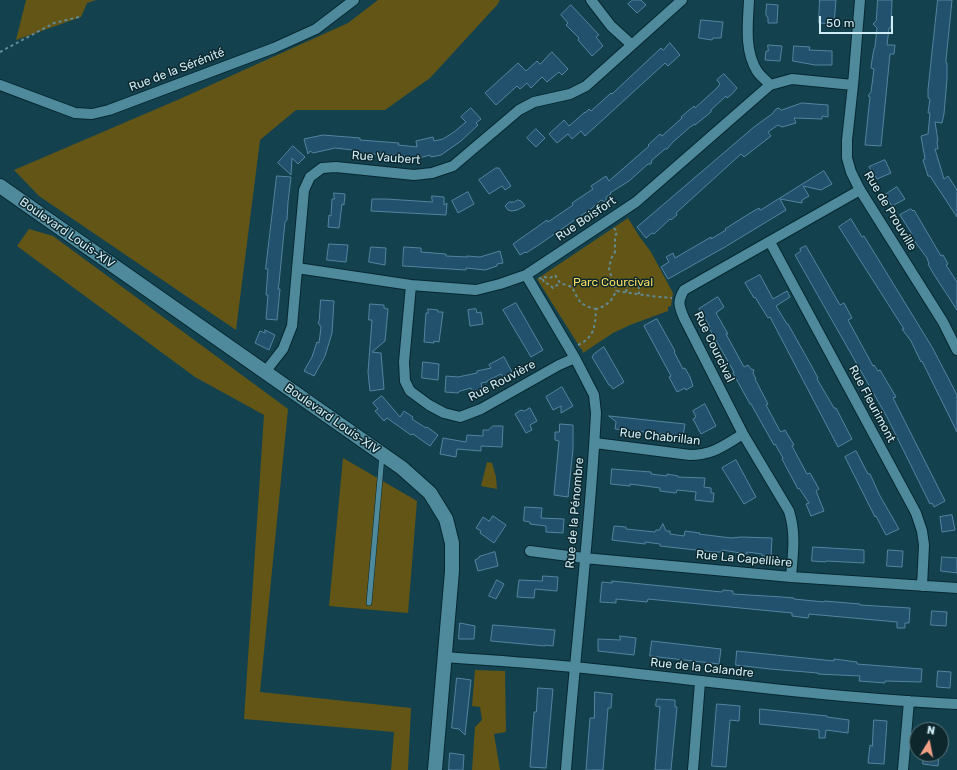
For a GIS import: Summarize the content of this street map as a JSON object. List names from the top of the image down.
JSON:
{
  "streets": {
    "main road": ["Boulevard Louis-XIV"],
    "street": [
      "Rue de la Sérénité",
      "Rue Vaubert",
      "Rue de Prouville",
      "Rue Boisfort",
      "Rue Courcival",
      "Rue Rouvière",
      "Rue Fleurimont",
      "Rue Chabrillan",
      "Rue de la Pénombre",
      "Rue La Capellière",
      "Rue de la Calandre"
    ]
  },
  "crossings": [
    ["Rue Vaubert", "Rue Boisfort"],
    ["Rue Vaubert", "Boulevard Louis-XIV"],
    ["Rue de Prouville", "Rue Boisfort"],
    ["Rue Boisfort", "Rue Rouvière"],
    ["Rue Boisfort", "Rue de la Pénombre"],
    ["Boulevard Louis-XIV", "Rue de la Calandre"],
    ["Rue Courcival", "Rue Chabrillan"],
    ["Rue Courcival", "Rue La Capellière"],
    ["Rue Rouvière", "Rue de la Pénombre"],
    ["Rue Fleurimont", "Rue La Capellière"],
    ["Rue Chabrillan", "Rue de la Pénombre"],
    ["Rue de la Pénombre", "Rue La Capellière"],
    ["Rue de la Pénombre", "Rue de la Calandre"]
  ],
  "parks": ["Parc Courcival"],
  "scale_bar": "50 m",
  "north": "top"
}
